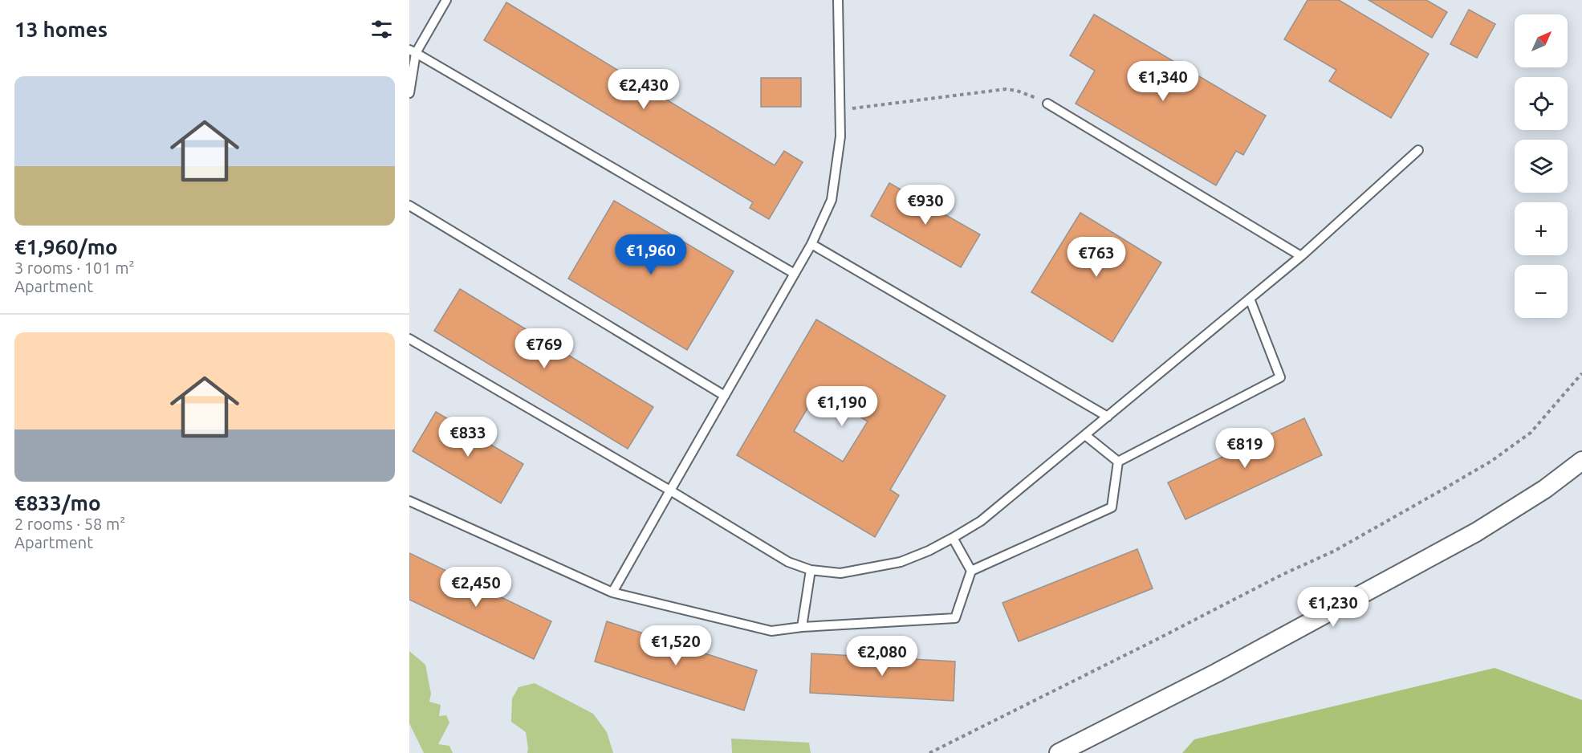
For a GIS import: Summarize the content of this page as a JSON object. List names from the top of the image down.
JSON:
{
  "north": "top right",
  "page": {
    "heading": "13 homes",
    "map_buttons": ["+", "−"],
    "list": [
      {
        "name": "€1,960/mo",
        "note": "3 rooms · 101 m² · Apartment"
      },
      {
        "name": "€833/mo",
        "note": "2 rooms · 58 m² · Apartment"
      }
    ],
    "price": [
      "€1,340",
      "€2,430",
      "€930",
      "€1,960",
      "€763",
      "€769",
      "€1,190",
      "€833",
      "€819",
      "€2,450",
      "€1,230",
      "€1,520",
      "€2,080"
    ]
  }
}
